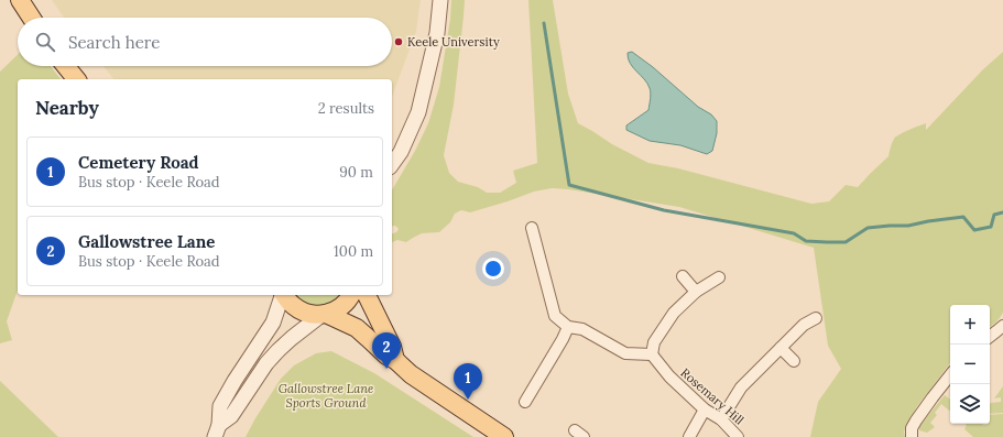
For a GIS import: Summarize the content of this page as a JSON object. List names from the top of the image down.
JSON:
{
  "streets": {
    "street": ["Rosemary Hill"]
  },
  "parks": ["Gallowstree Lane Sports Ground"],
  "places": ["Keele University"],
  "page": {
    "search": "Search here",
    "heading": ["Nearby", "2 results"],
    "list": [
      {
        "mark": "1",
        "name": "Cemetery Road",
        "note": "Bus stop · Keele Road",
        "value": "90 m"
      },
      {
        "mark": "2",
        "name": "Gallowstree Lane",
        "note": "Bus stop · Keele Road",
        "value": "100 m"
      }
    ],
    "map_buttons": ["+", "−"],
    "pins": ["2", "1"]
  }
}
